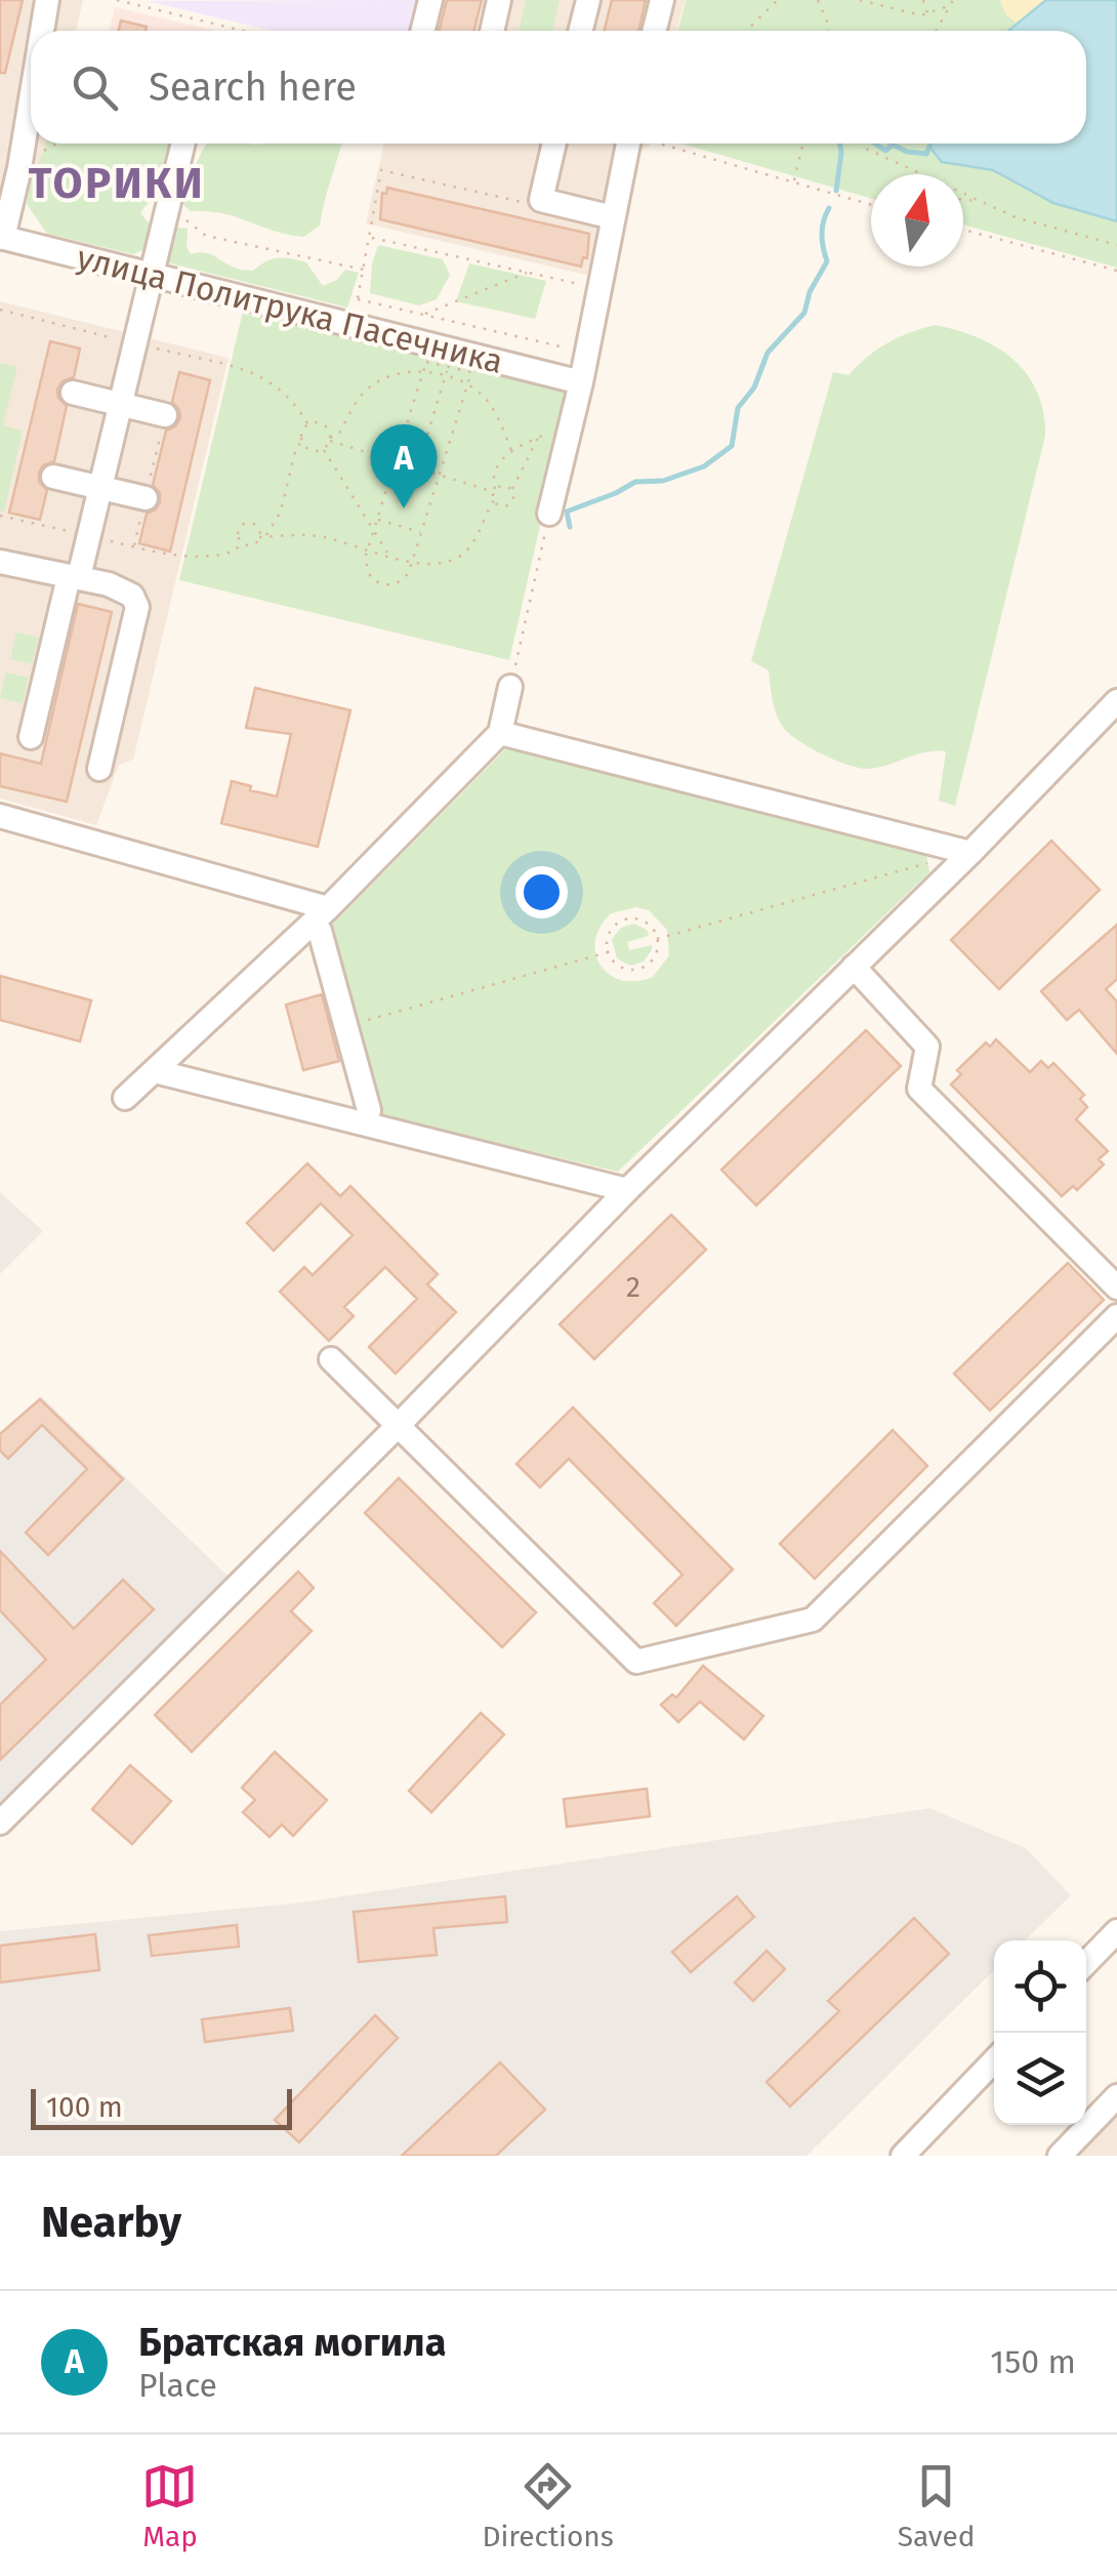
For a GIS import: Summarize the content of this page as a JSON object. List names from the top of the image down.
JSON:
{
  "streets": {
    "street": ["улица Политрука Пасечника"]
  },
  "districts": ["ТОРИКИ"],
  "house_numbers": ["2"],
  "scale_bar": "100 m",
  "north": "top",
  "page": {
    "search": "Search here",
    "pins": "A",
    "scale": "100 m",
    "heading": "Nearby",
    "list": [
      {
        "mark": "A",
        "name": "Братская могила",
        "note": "Place",
        "value": "150 m"
      }
    ],
    "nav": ["Map", "Directions", "Saved"]
  }
}
